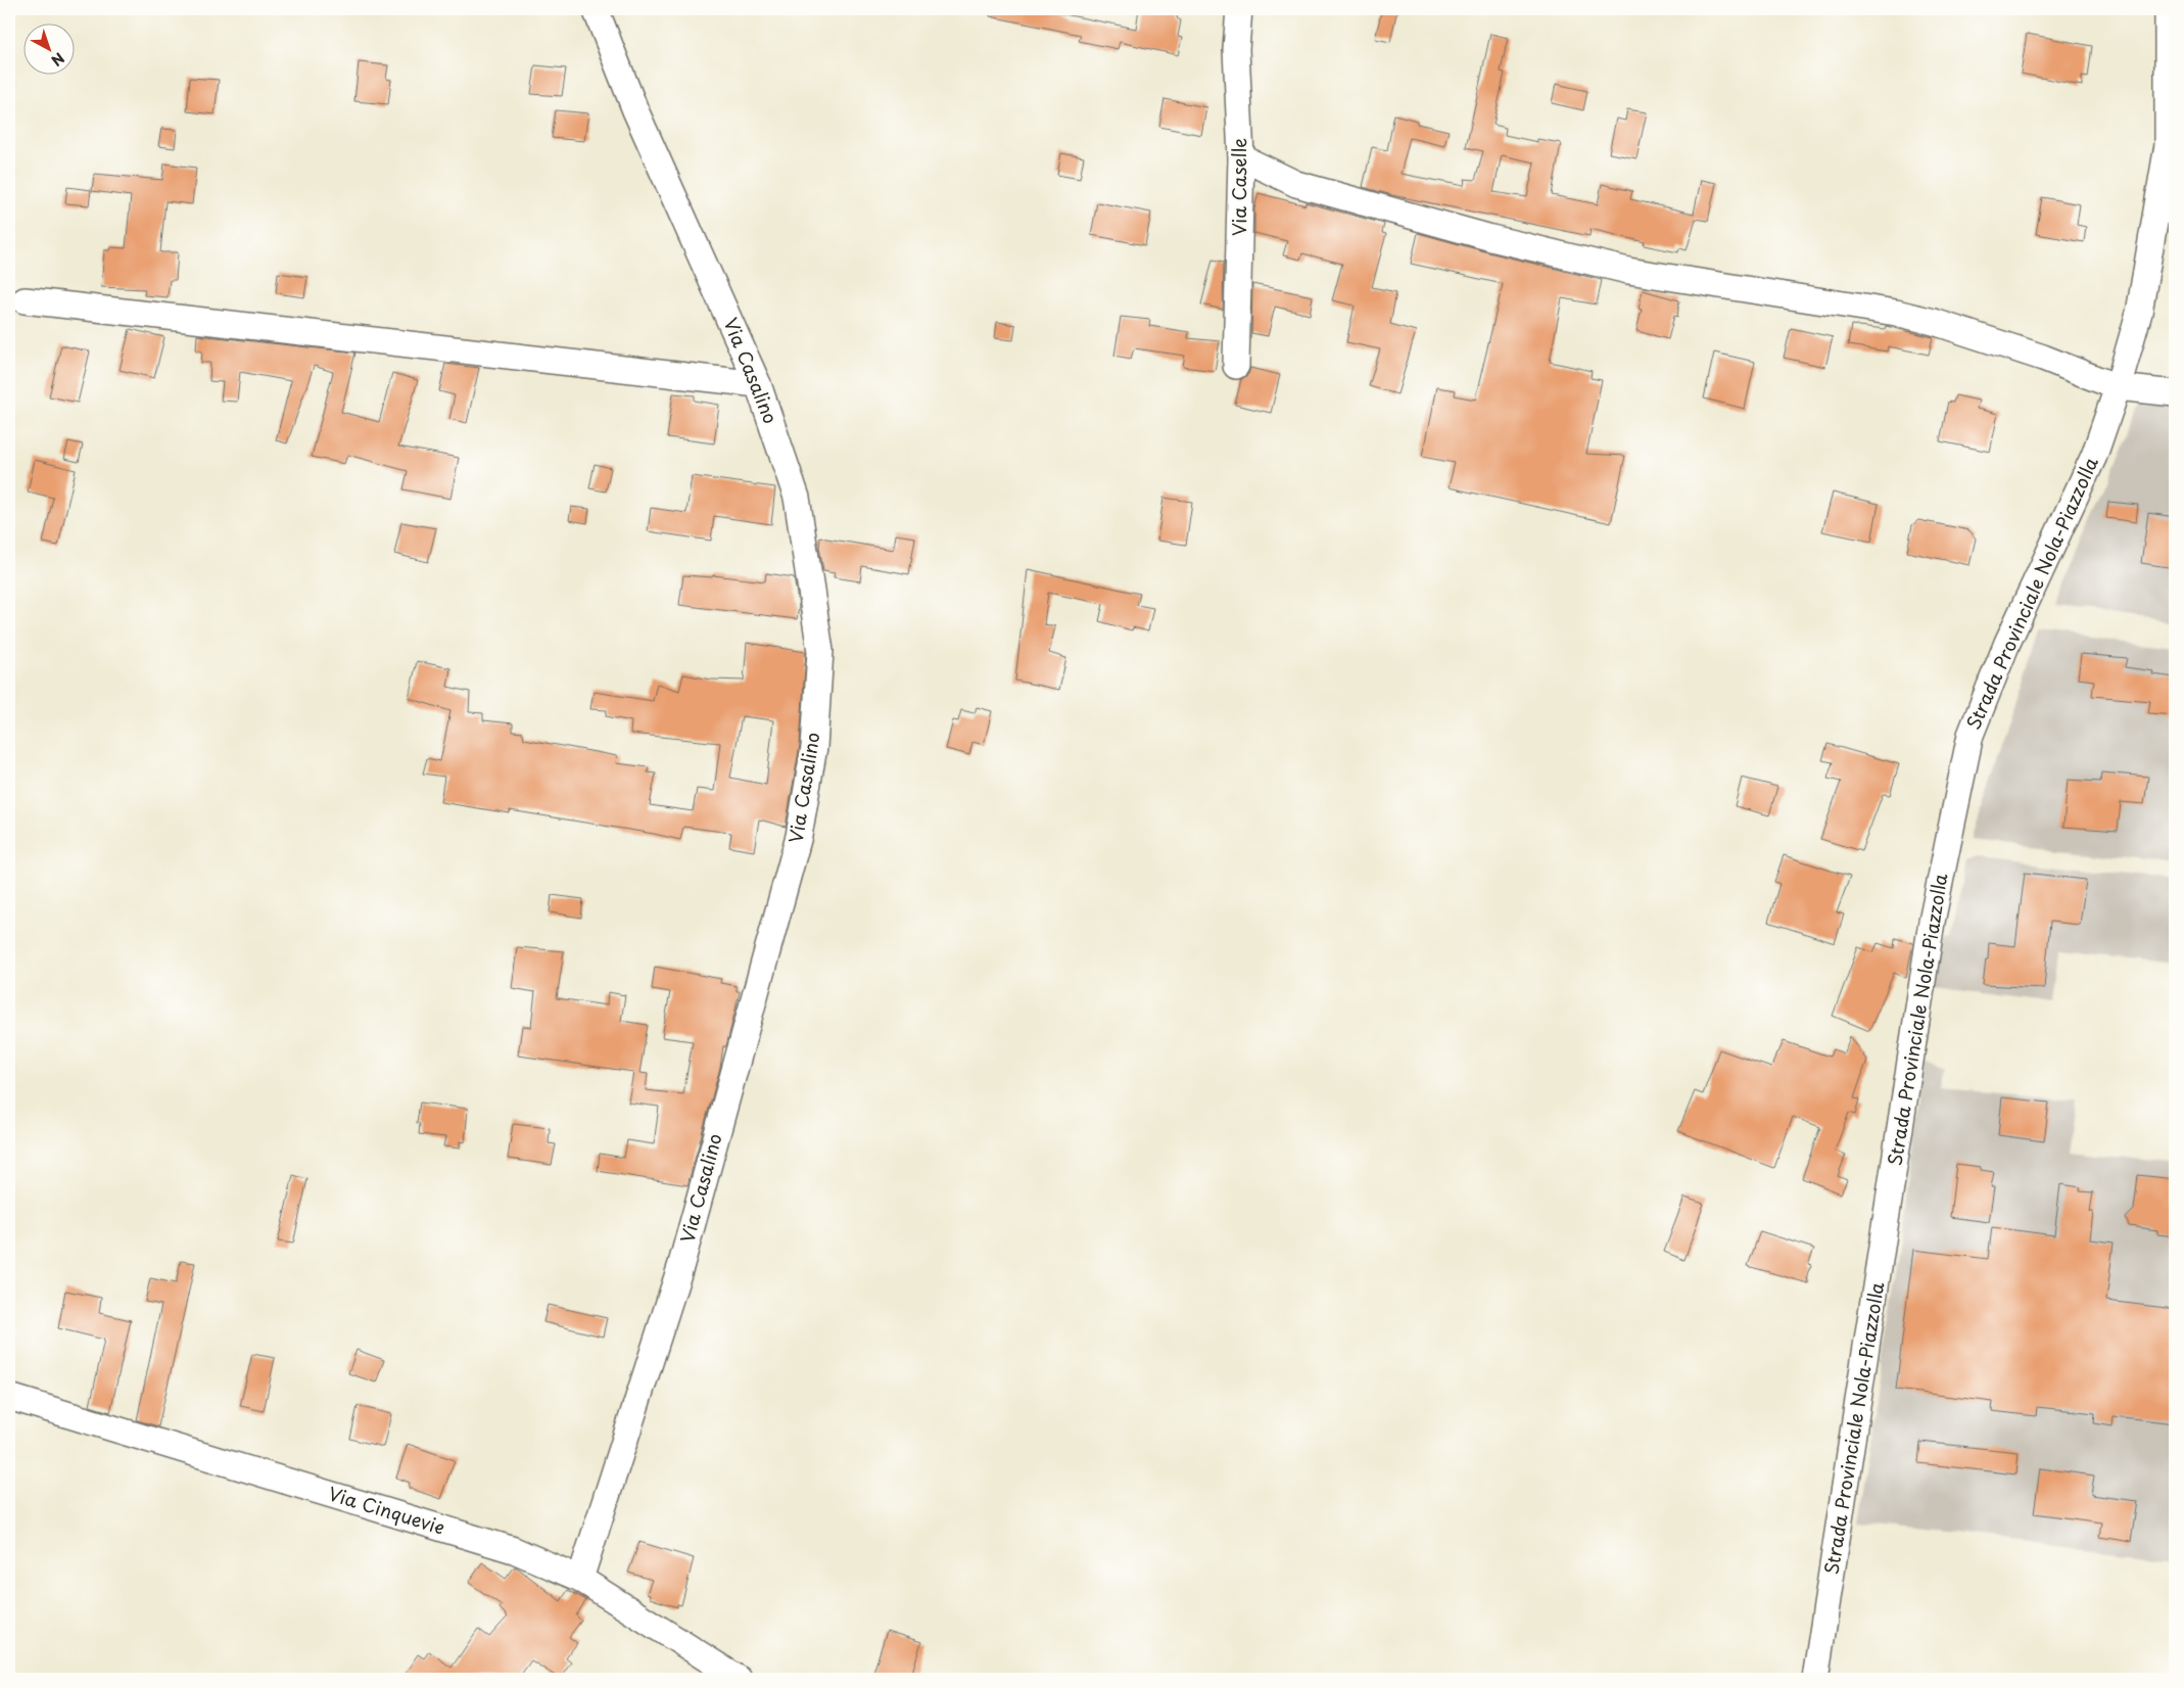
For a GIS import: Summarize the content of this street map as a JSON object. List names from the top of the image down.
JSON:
{
  "streets": {
    "street": [
      "Via Caselle",
      "Via Casalino",
      "Strada Provinciale Nola-Piazzolla",
      "Via Cinquevie"
    ]
  },
  "crossings": [
    ["Via Casalino", "Via Cinquevie"]
  ],
  "north": "bottom right"
}
